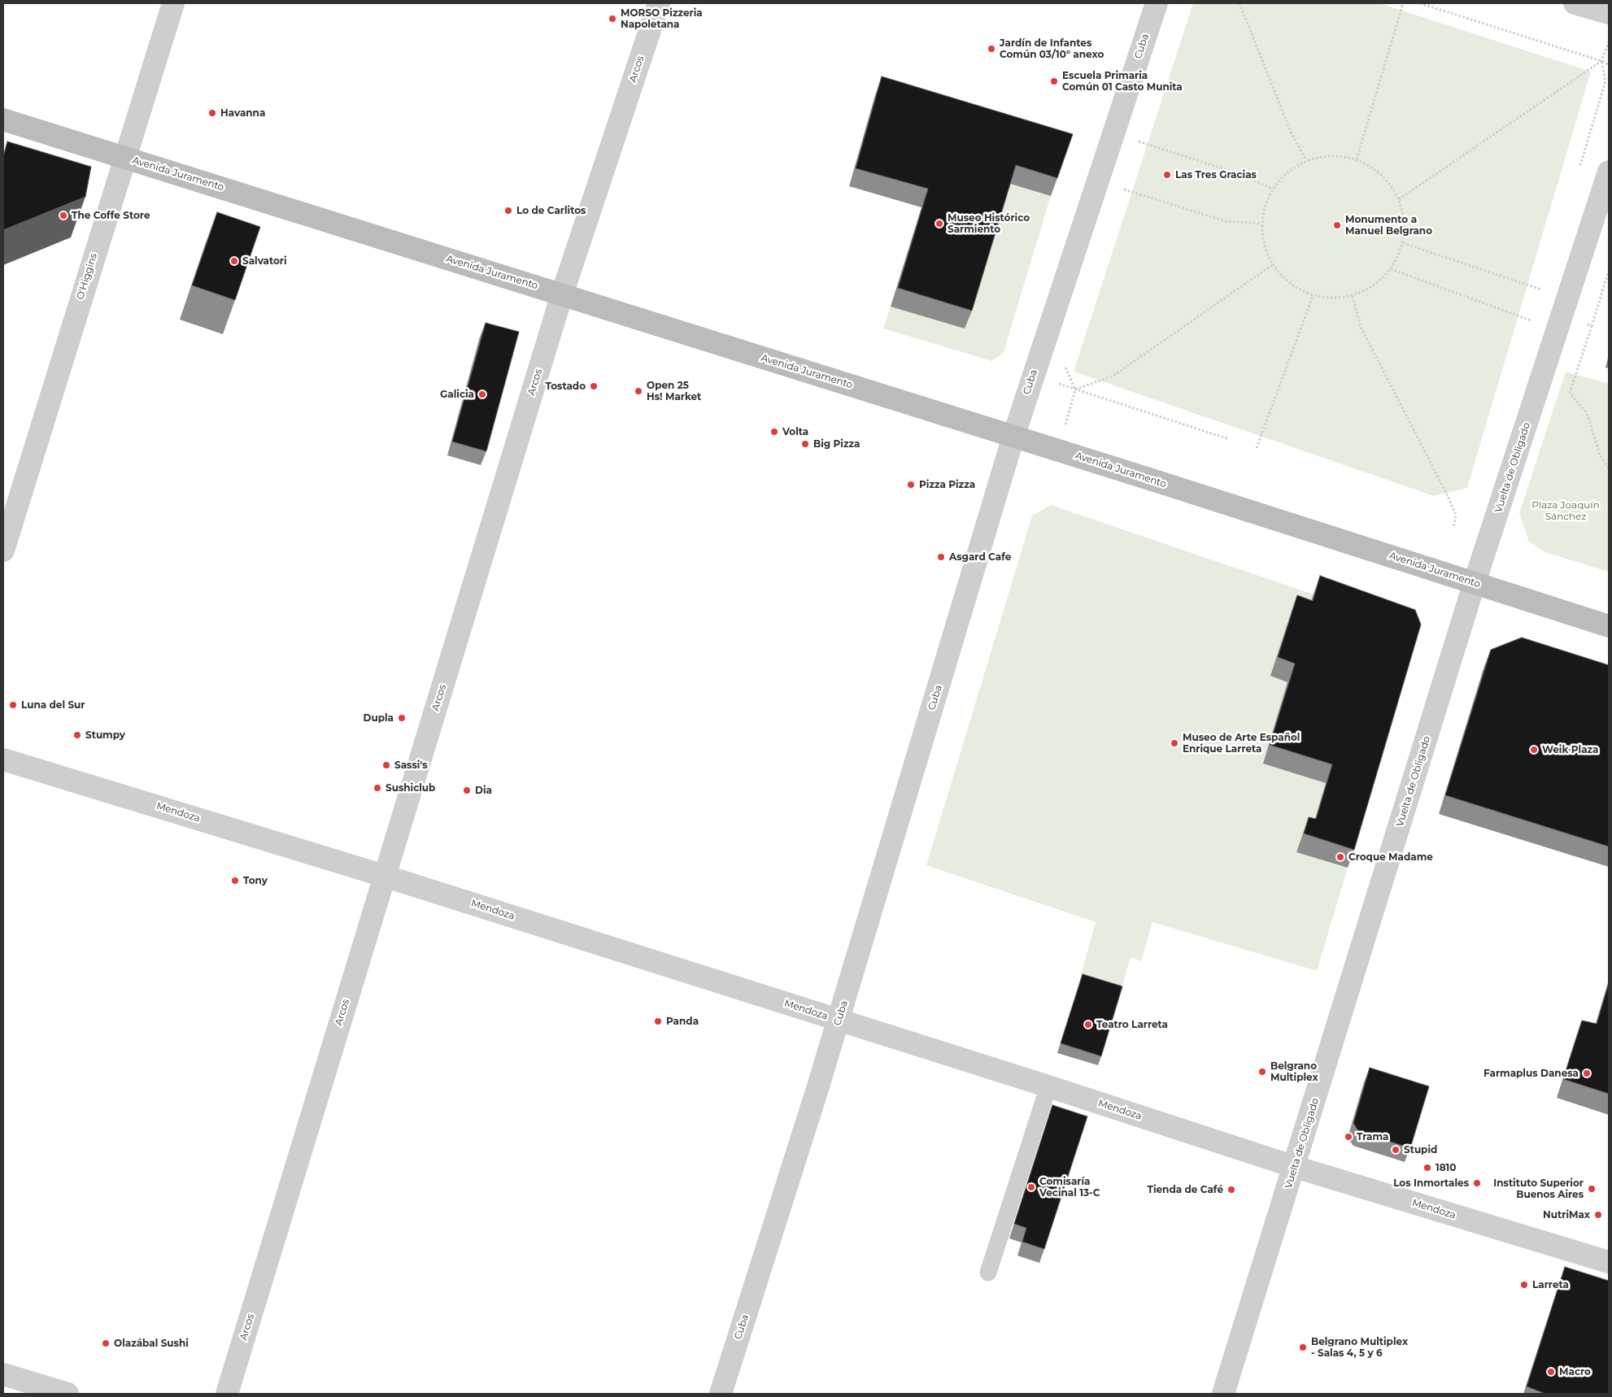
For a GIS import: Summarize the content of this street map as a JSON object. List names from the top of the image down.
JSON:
{
  "streets": {
    "main road": ["Avenida Juramento"],
    "street": [
      "Cuba",
      "Arcos",
      "O'Higgins",
      "Vuelta de Obligado",
      "Mendoza"
    ]
  },
  "crossings": [
    ["Cuba", "Avenida Juramento"],
    ["Cuba", "Mendoza"],
    ["Arcos", "Avenida Juramento"],
    ["Arcos", "Mendoza"],
    ["Avenida Juramento", "O'Higgins"],
    ["Avenida Juramento", "Vuelta de Obligado"],
    ["Vuelta de Obligado", "Mendoza"]
  ],
  "parks": ["Plaza Joaquín Sánchez"],
  "places": [
    "MORSO Pizzeria Napoletana",
    "Jardín de Infantes Común 03/10° anexo",
    "Escuela Primaria Común 01 Casto Munita",
    "Havanna",
    "Las Tres Gracias",
    "Lo de Carlitos",
    "The Coffe Store",
    "Museo Histórico Sarmiento",
    "Monumento a Manuel Belgrano",
    "Salvatori",
    "Tostado",
    "Open 25 Hs! Market",
    "Galicia",
    "Volta",
    "Big Pizza",
    "Pizza Pizza",
    "Asgard Cafe",
    "Luna del Sur",
    "Dupla",
    "Stumpy",
    "Museo de Arte Español Enrique Larreta",
    "Weik Plaza",
    "Sassi's",
    "Sushiclub",
    "Dia",
    "Croque Madame",
    "Tony",
    "Panda",
    "Teatro Larreta",
    "Belgrano Multiplex",
    "Farmaplus Danesa",
    "Trama",
    "Stupid",
    "1810",
    "Los Inmortales",
    "Comisaría Vecinal 13-C",
    "Instituto Superior Buenos Aires",
    "Tienda de Café",
    "NutriMax",
    "Larreta",
    "Olazábal Sushi",
    "Belgrano Multiplex - Salas 4, 5 y 6",
    "Macro"
  ]
}
